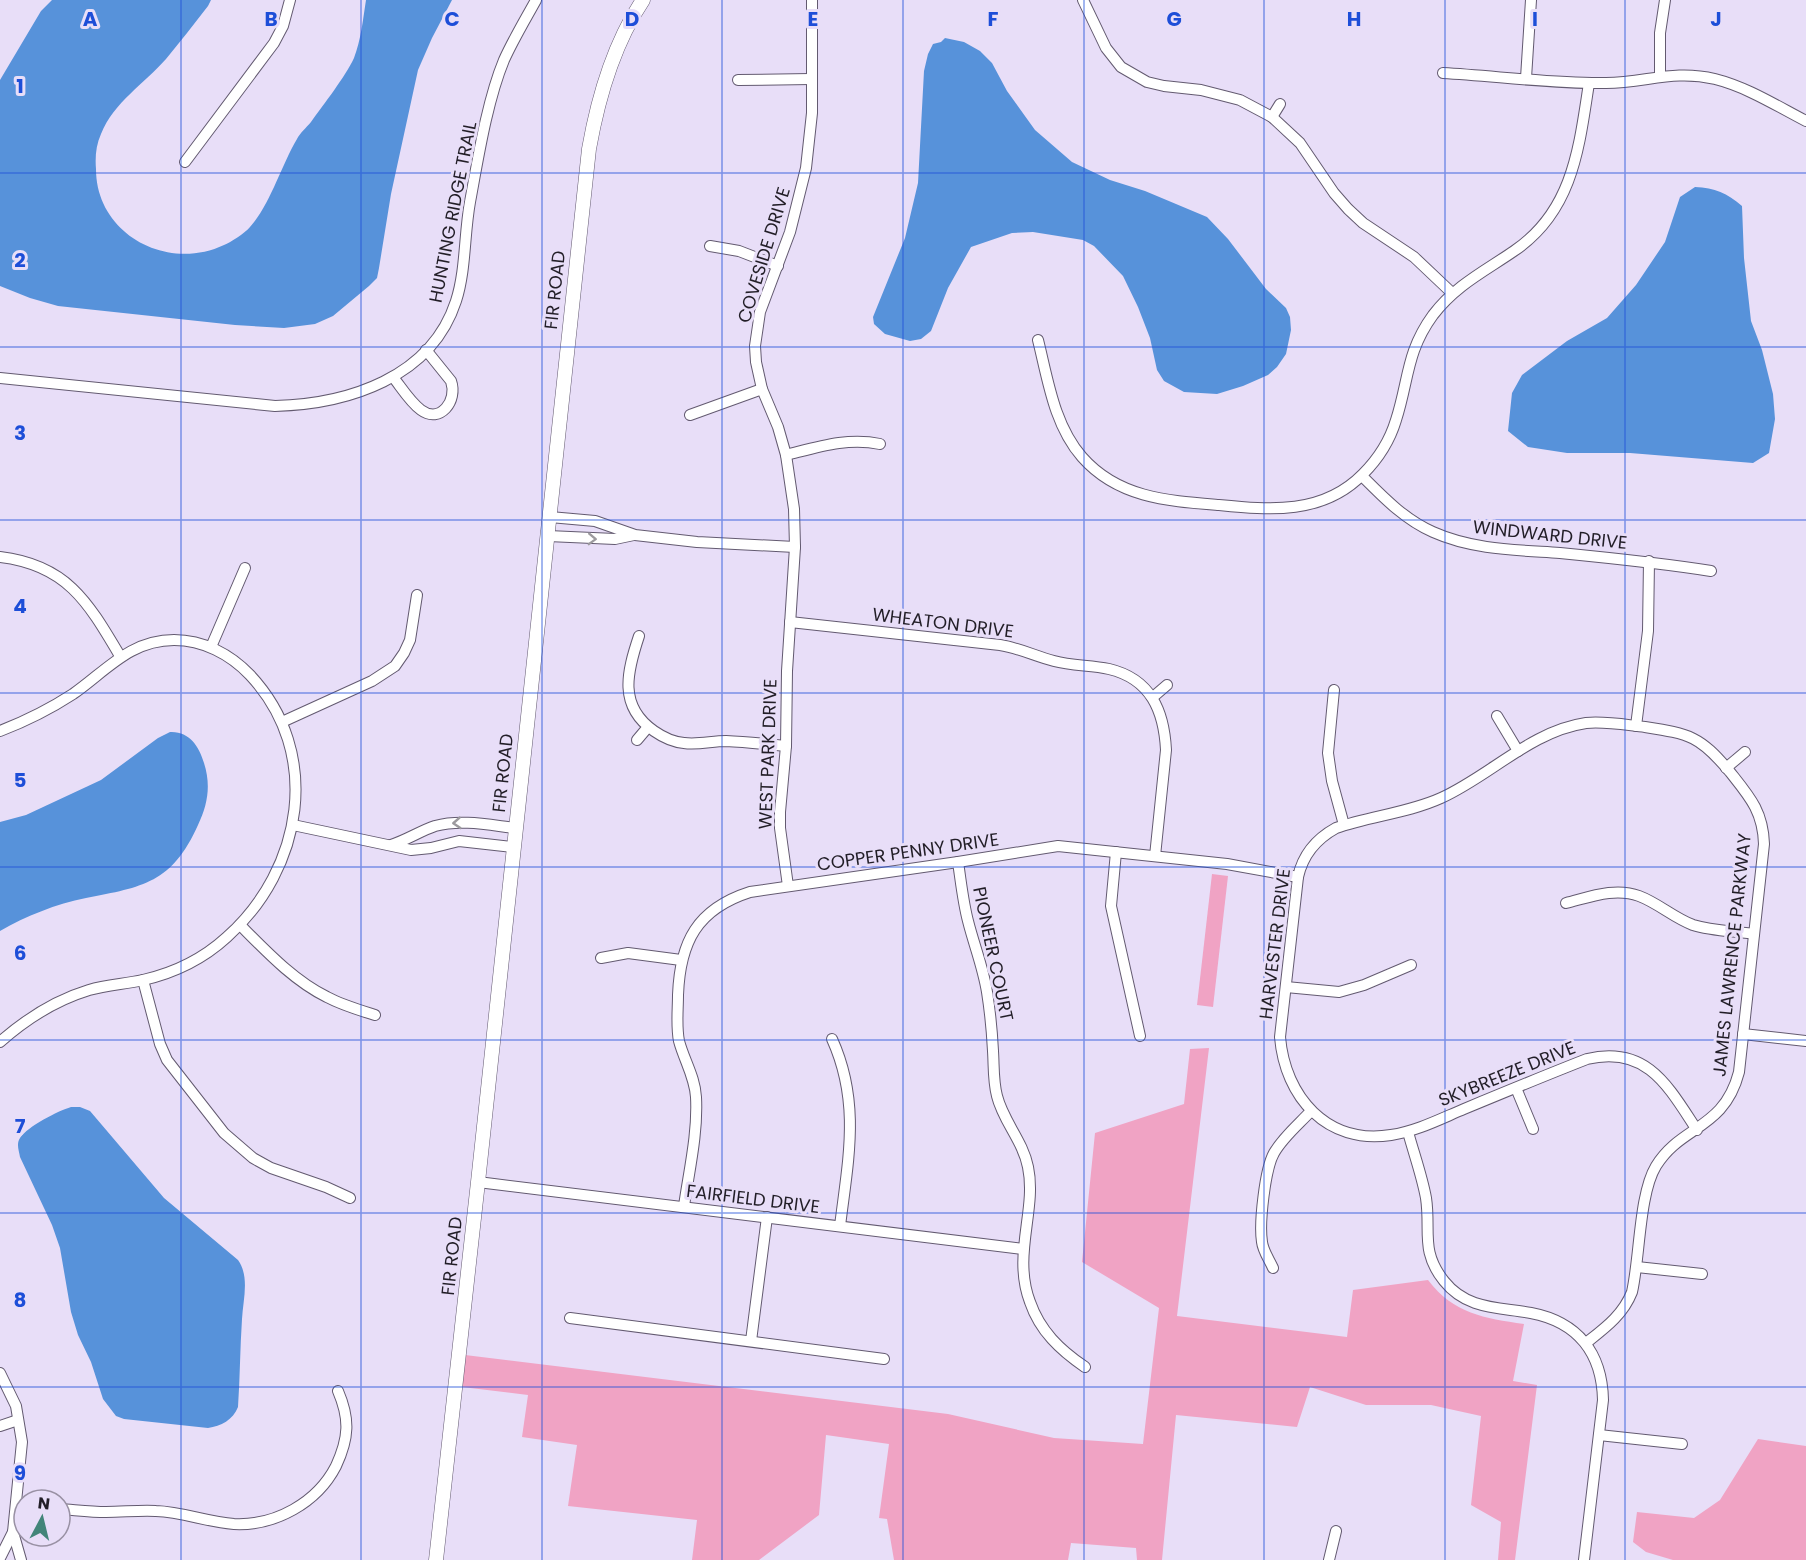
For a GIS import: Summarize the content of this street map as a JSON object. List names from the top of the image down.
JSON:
{
  "streets": {
    "street": [
      "HUNTING RIDGE TRAIL",
      "COVESIDE DRIVE",
      "FIR ROAD",
      "WINDWARD DRIVE",
      "WHEATON DRIVE",
      "WEST PARK DRIVE",
      "COPPER PENNY DRIVE",
      "HARVESTER DRIVE",
      "PIONEER COURT",
      "JAMES LAWRENCE PARKWAY",
      "SKYBREEZE DRIVE",
      "FAIRFIELD DRIVE"
    ]
  },
  "crossings": [
    ["COVESIDE DRIVE", "WHEATON DRIVE"],
    ["COVESIDE DRIVE", "WEST PARK DRIVE"],
    ["FIR ROAD", "FAIRFIELD DRIVE"],
    ["WHEATON DRIVE", "WEST PARK DRIVE"],
    ["WEST PARK DRIVE", "COPPER PENNY DRIVE"],
    ["COPPER PENNY DRIVE", "HARVESTER DRIVE"],
    ["COPPER PENNY DRIVE", "PIONEER COURT"],
    ["HARVESTER DRIVE", "JAMES LAWRENCE PARKWAY"],
    ["HARVESTER DRIVE", "SKYBREEZE DRIVE"],
    ["PIONEER COURT", "FAIRFIELD DRIVE"],
    ["JAMES LAWRENCE PARKWAY", "SKYBREEZE DRIVE"]
  ],
  "north": "top",
  "grid": {
    "columns": [
      "A",
      "B",
      "C",
      "D",
      "E",
      "F",
      "G",
      "H",
      "I",
      "J"
    ],
    "rows": [
      "1",
      "2",
      "3",
      "4",
      "5",
      "6",
      "7",
      "8",
      "9"
    ]
  }
}
